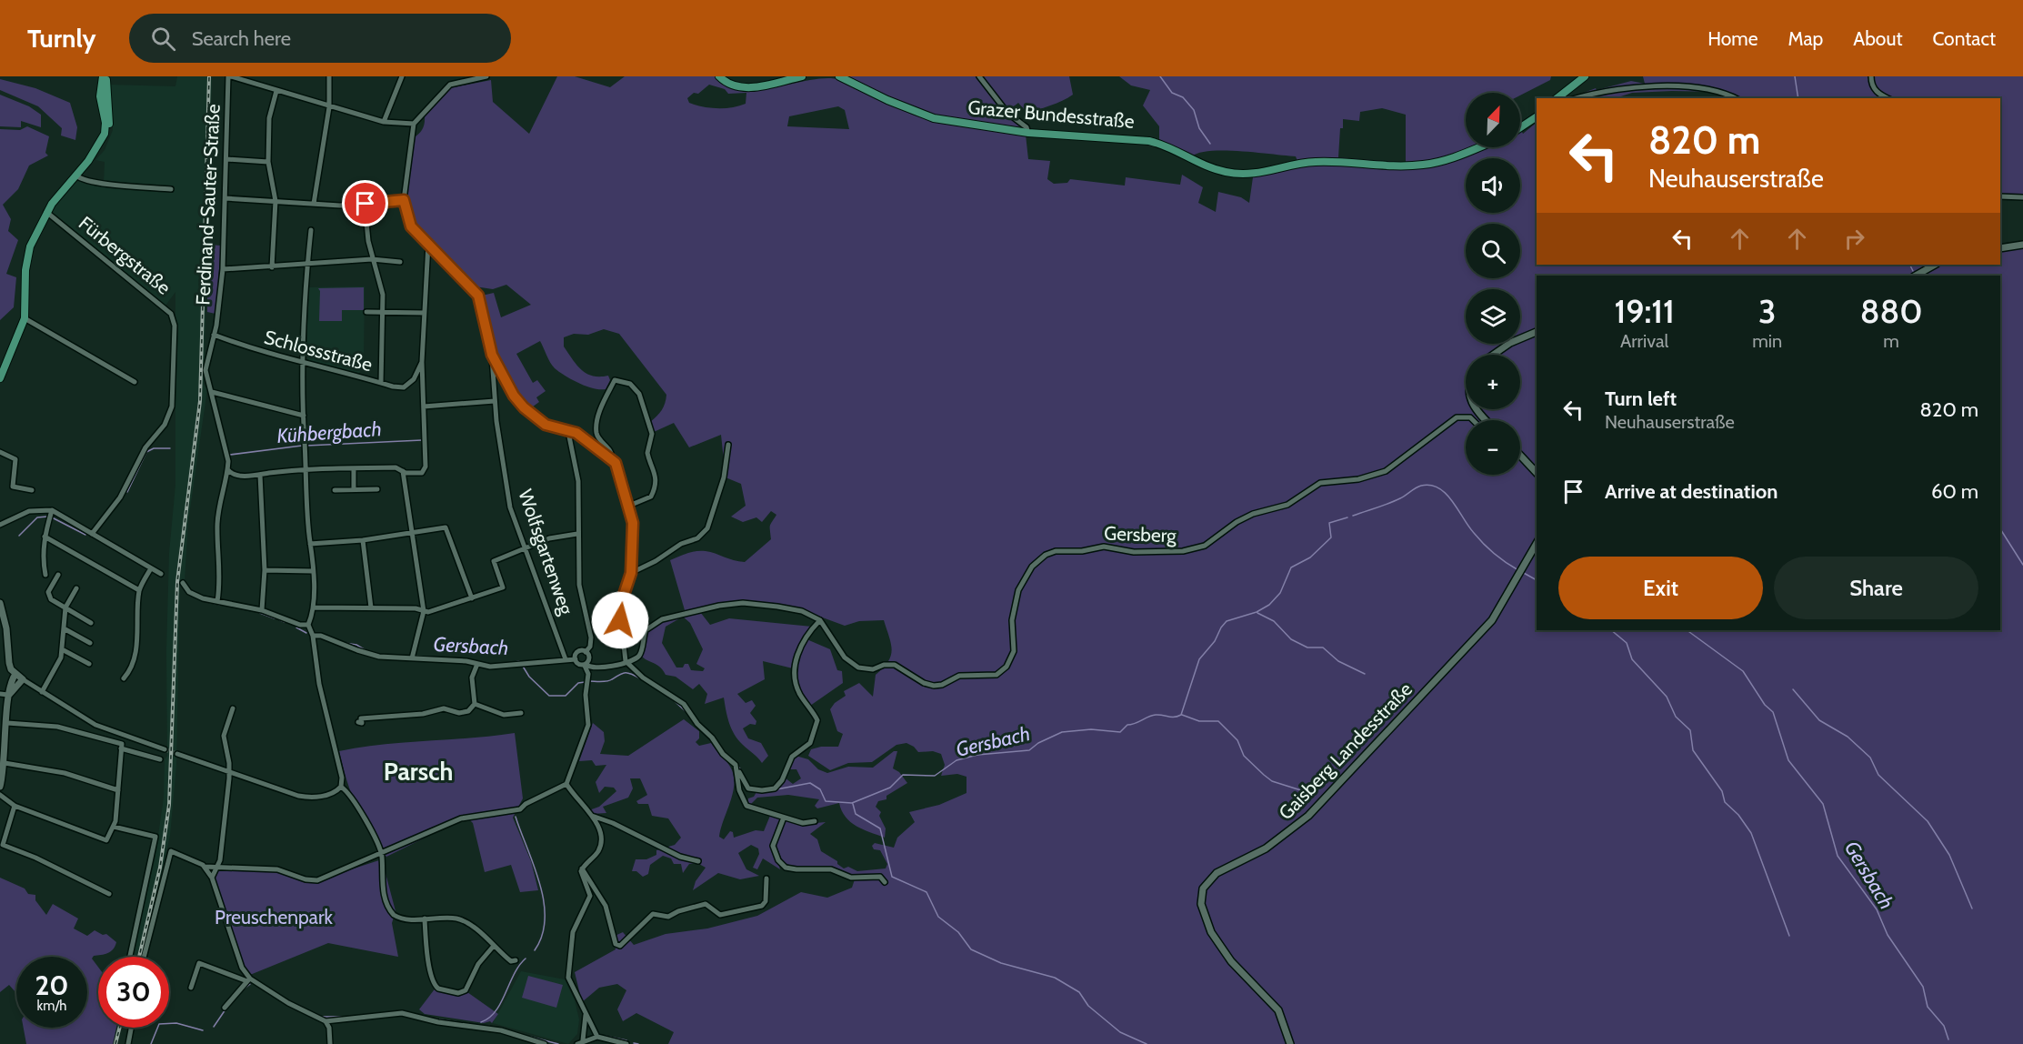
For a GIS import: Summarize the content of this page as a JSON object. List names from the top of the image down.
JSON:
{
  "streets": {
    "main road": ["Grazer Bundesstraße", "Gaisberg Landesstraße"],
    "street": [
      "Ferdinand-Sauter-Straße",
      "Fürbergstraße",
      "Schlossstraße",
      "Gersberg",
      "Wolfsgartenweg"
    ]
  },
  "crossings": [
    ["Ferdinand-Sauter-Straße", "Schlossstraße"]
  ],
  "districts": ["Parsch"],
  "water": ["Kühbergbach", "Gersbach"],
  "parks": ["Preuschenpark"],
  "north": "top right",
  "page": {
    "header": "Turnly",
    "search": "Search here",
    "nav": [
      "Home",
      "Map",
      "About",
      "Contact"
    ],
    "map_buttons": ["+", "−"],
    "turn": ["820 m", "Neuhauserstraße"],
    "eta": [
      "19:11",
      "Arrival",
      "3",
      "min",
      "880",
      "m"
    ],
    "list": [
      {
        "name": "Turn left",
        "note": "Neuhauserstraße",
        "value": "820 m"
      },
      {
        "name": "Arrive at destination",
        "value": "60 m"
      }
    ],
    "buttons": ["Exit", "Share"],
    "speed": "20 km/h",
    "limit": "30"
  }
}
